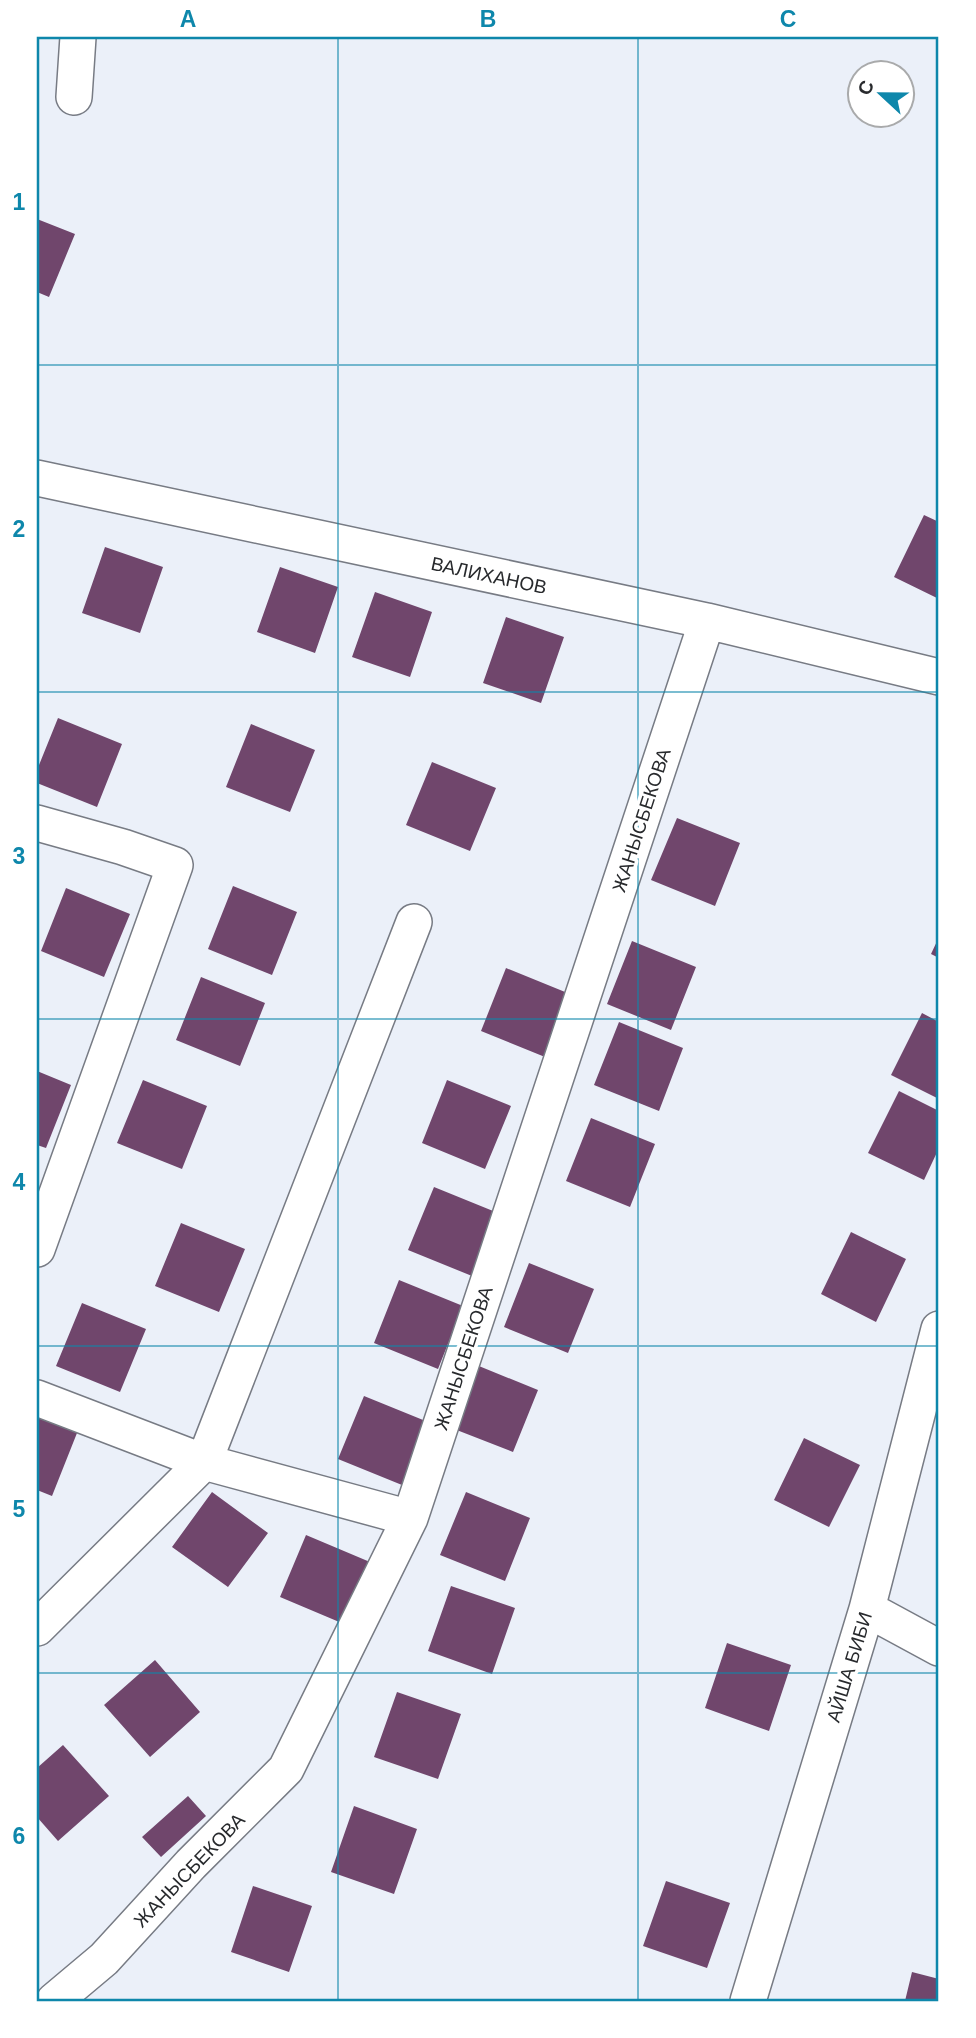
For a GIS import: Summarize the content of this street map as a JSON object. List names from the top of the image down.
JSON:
{
  "streets": {
    "street": ["ВАЛИХАНОВ", "ЖАНЫСБЕКОВА", "АЙША БИБИ"]
  },
  "crossings": [
    ["ВАЛИХАНОВ", "ЖАНЫСБЕКОВА"]
  ],
  "north": "left",
  "grid": {
    "columns": ["A", "B", "C"],
    "rows": [
      "1",
      "2",
      "3",
      "4",
      "5",
      "6"
    ]
  }
}
